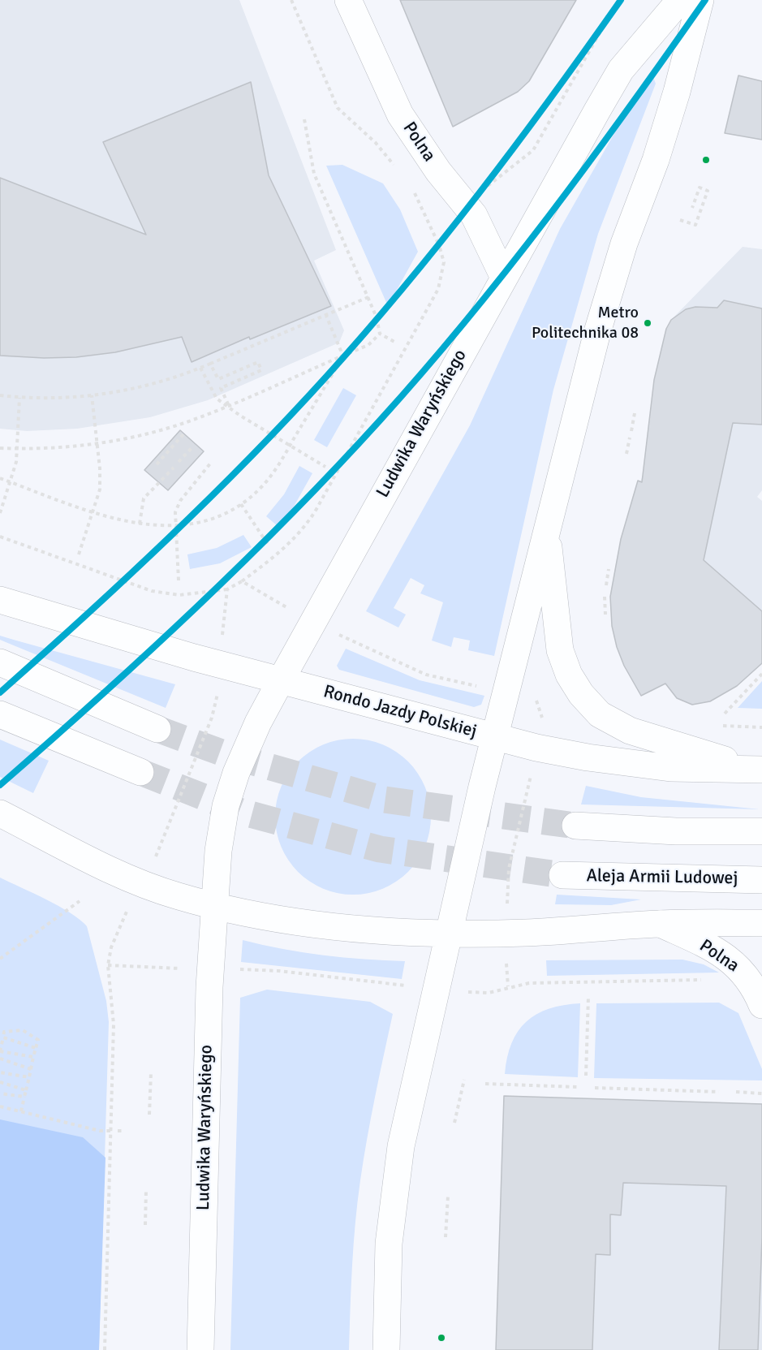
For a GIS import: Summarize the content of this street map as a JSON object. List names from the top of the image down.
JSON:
{
  "streets": {
    "main road": [
      "Polna",
      "Ludwika Waryńskiego",
      "Rondo Jazdy Polskiej",
      "Aleja Armii Ludowej"
    ]
  },
  "crossings": [
    ["Polna", "Ludwika Waryńskiego"],
    ["Ludwika Waryńskiego", "Rondo Jazdy Polskiej"]
  ],
  "places": ["Metro Politechnika 08"]
}
